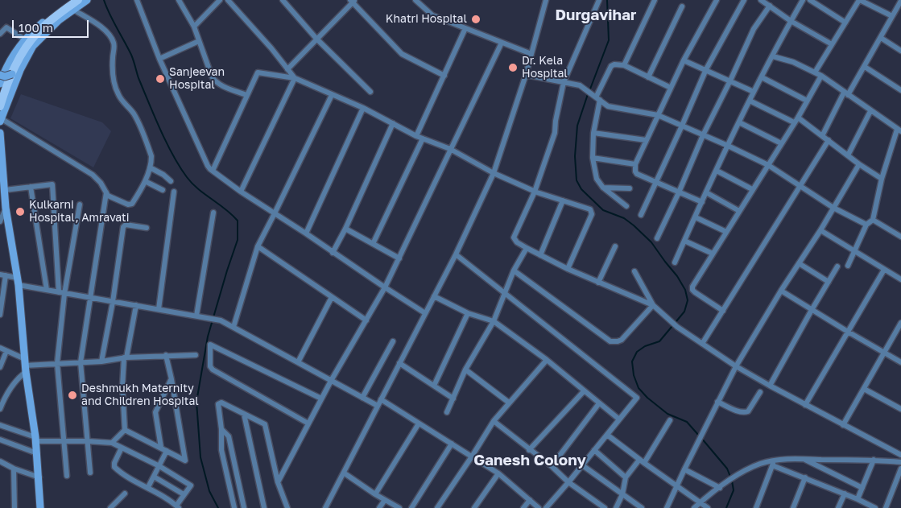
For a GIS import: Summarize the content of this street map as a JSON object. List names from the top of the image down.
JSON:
{
  "districts": ["Durgavihar", "Ganesh Colony"],
  "places": [
    "Khatri Hospital",
    "Dr. Kela Hospital",
    "Sanjeevan Hospital",
    "Kulkarni Hospital, Amravati",
    "Deshmukh Maternity and Children Hospital"
  ],
  "scale_bar": "100 m"
}
